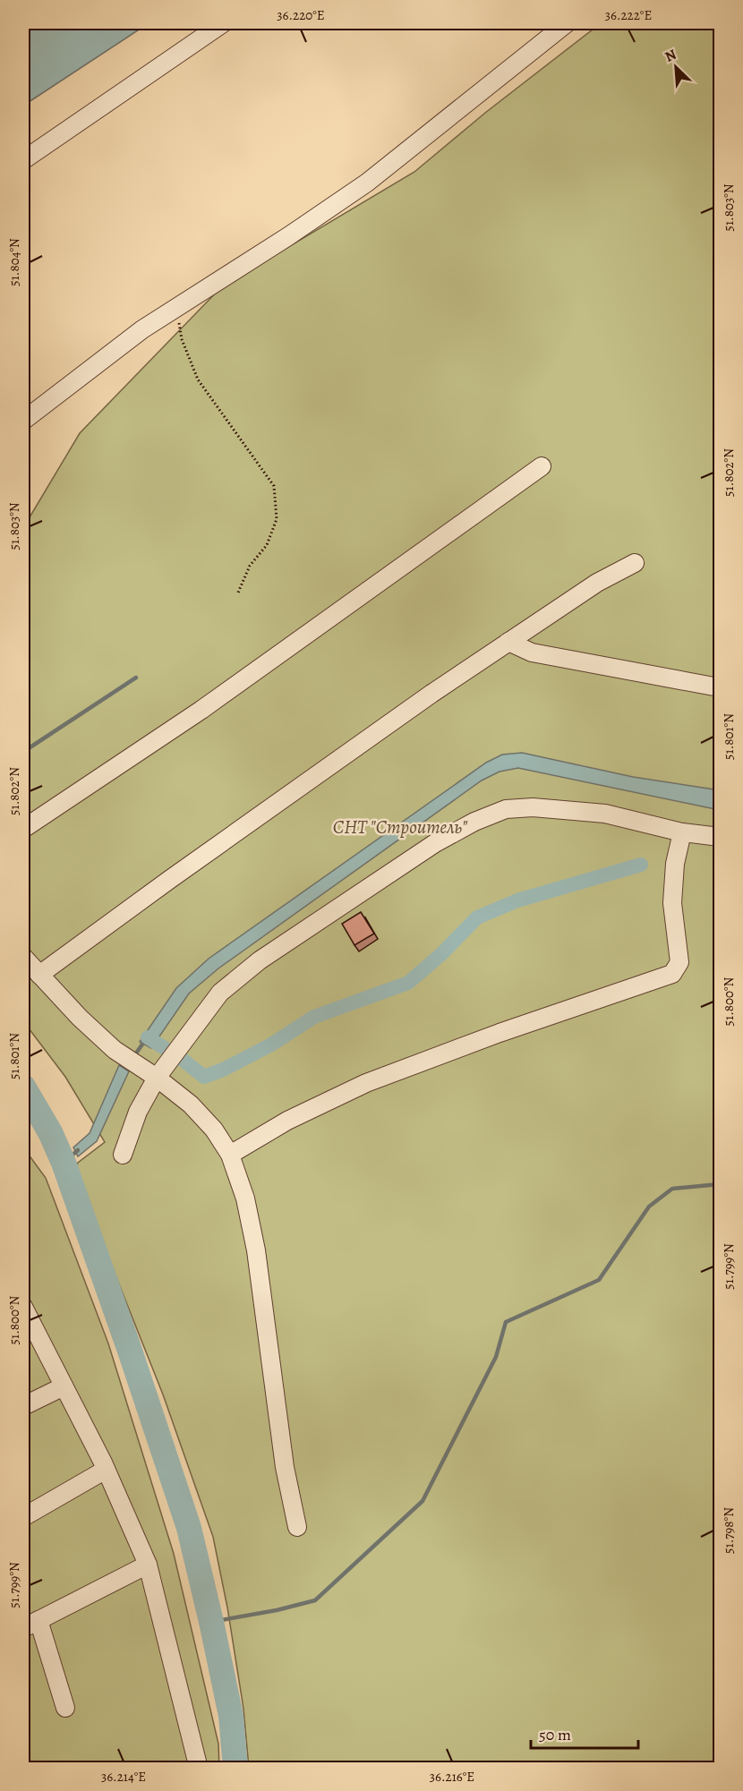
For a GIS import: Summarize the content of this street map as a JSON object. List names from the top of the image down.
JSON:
{
  "parks": ["СНТ \"Строитель\""],
  "scale_bar": "50 m",
  "north": "top left",
  "coordinates": [
    "36.220°E",
    "36.222°E",
    "51.803°N",
    "51.804°N",
    "51.802°N",
    "51.801°N",
    "51.800°N",
    "51.799°N",
    "51.798°N",
    "36.214°E",
    "36.216°E"
  ]
}
